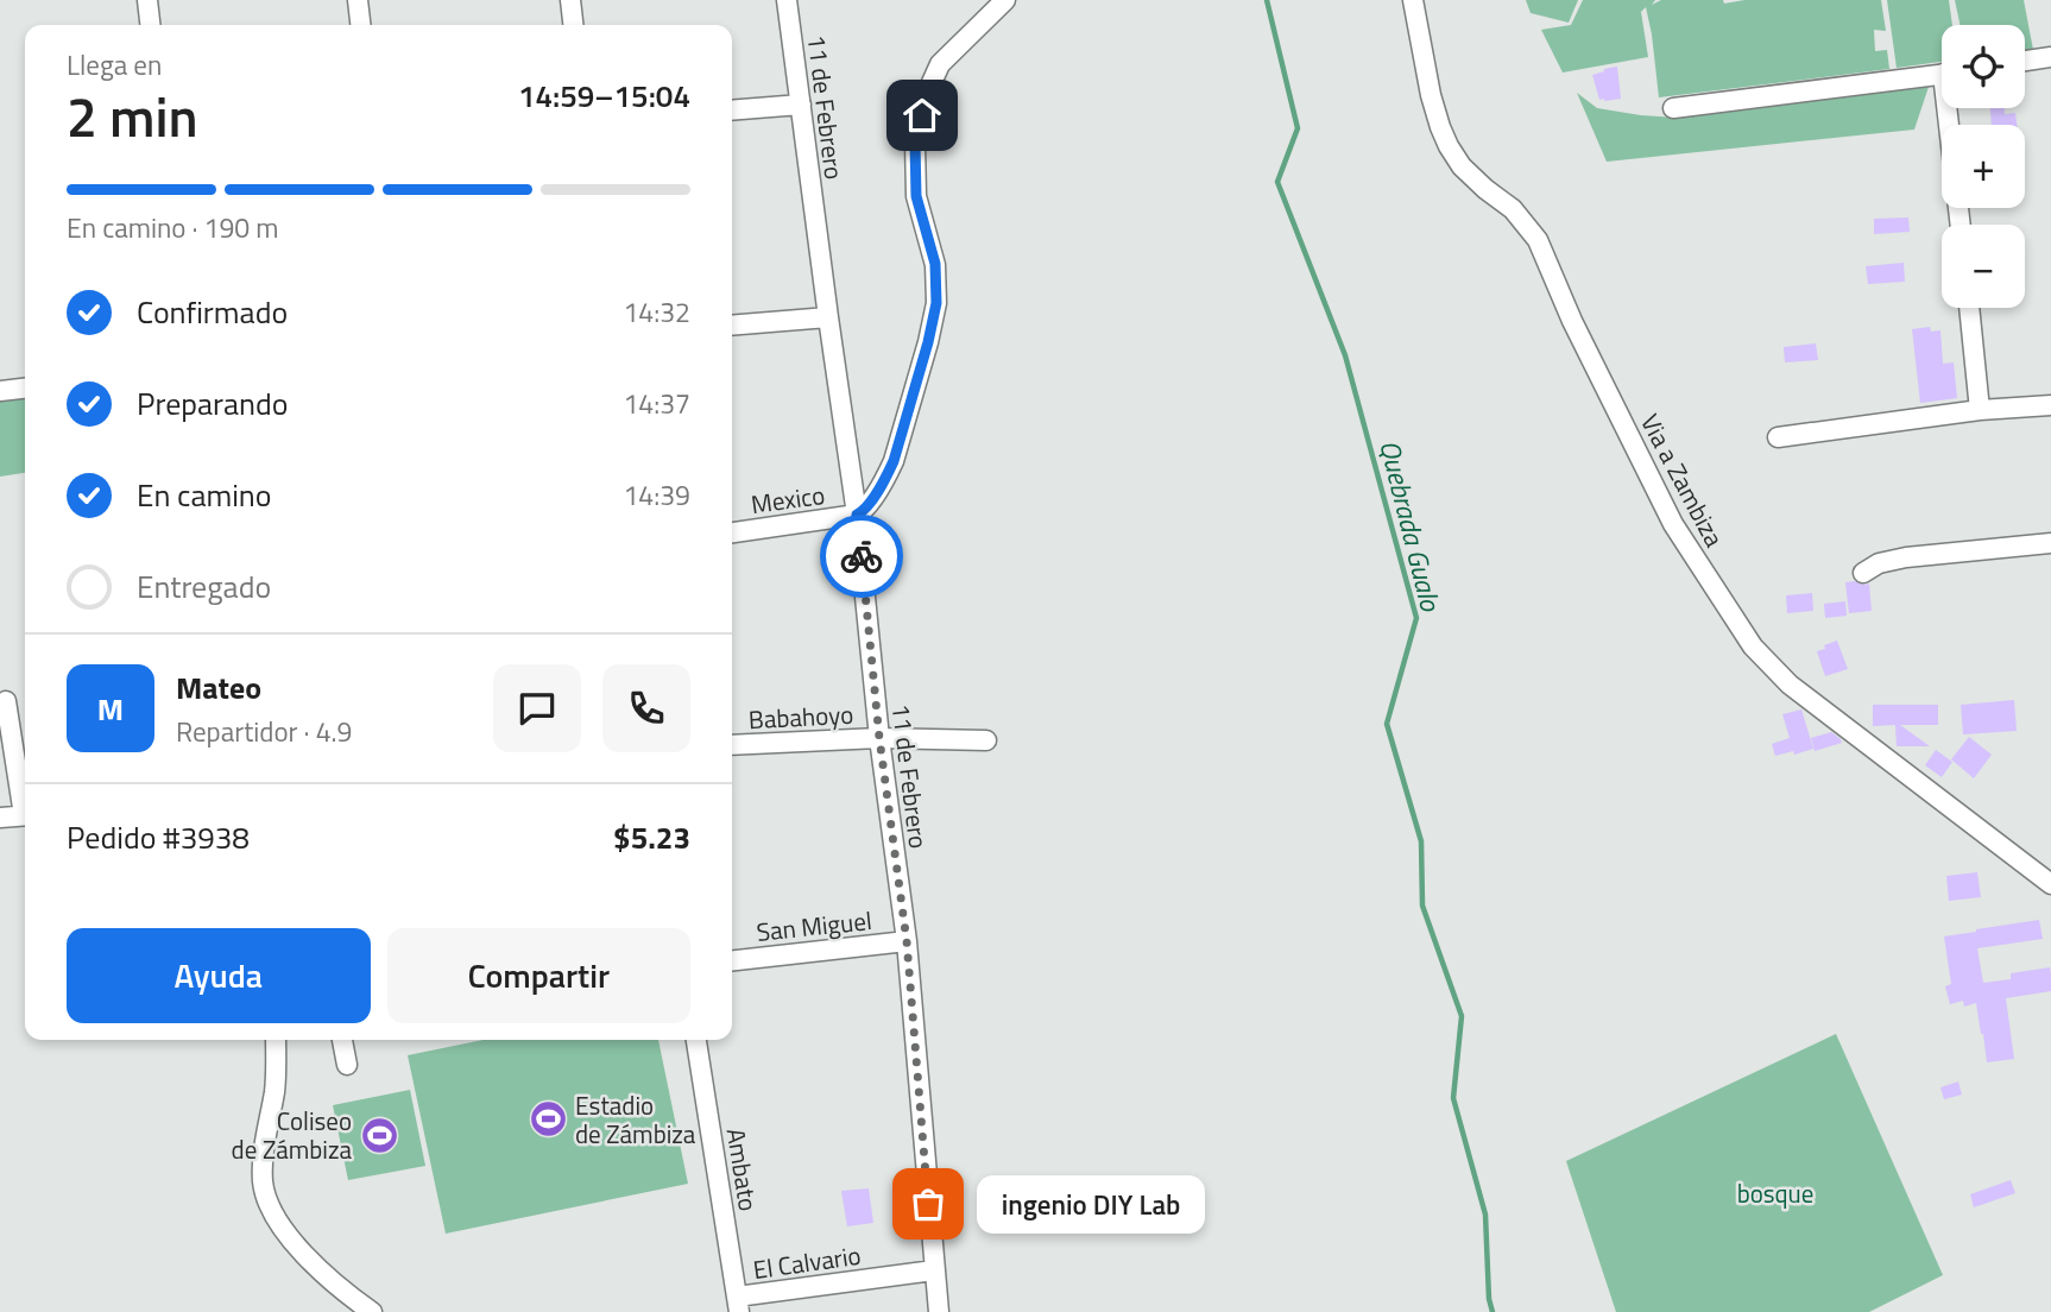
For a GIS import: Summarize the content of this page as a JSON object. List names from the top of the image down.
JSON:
{
  "streets": {
    "street": [
      "11 de Febrero",
      "Via a Zambiza",
      "Mexico",
      "Babahoyo",
      "San Miguel",
      "Ambato",
      "El Calvario"
    ]
  },
  "crossings": [
    ["11 de Febrero", "Mexico"],
    ["11 de Febrero", "Babahoyo"],
    ["11 de Febrero", "San Miguel"],
    ["11 de Febrero", "El Calvario"],
    ["Ambato", "El Calvario"]
  ],
  "water": ["Quebrada Gualo"],
  "parks": ["bosque"],
  "places": {
    "sports": ["Estadio de Zámbiza", "Coliseo de Zámbiza"],
    "other": ["ingenio DIY Lab"]
  },
  "page": {
    "map_buttons": ["+", "−"],
    "heading": ["2 min", "Llega en", "14:59–15:04"],
    "panel": [
      "Mateo",
      "Repartidor · 4.9",
      "Pedido #3938",
      "$5.23"
    ],
    "bar": "En camino · 190 m",
    "list": [
      ["Confirmado", "14:32"],
      ["Preparando", "14:37"],
      ["En camino", "14:39"],
      "Entregado"
    ],
    "round": "M",
    "buttons": ["Ayuda", "Compartir"],
    "bubble": "ingenio DIY Lab"
  }
}
